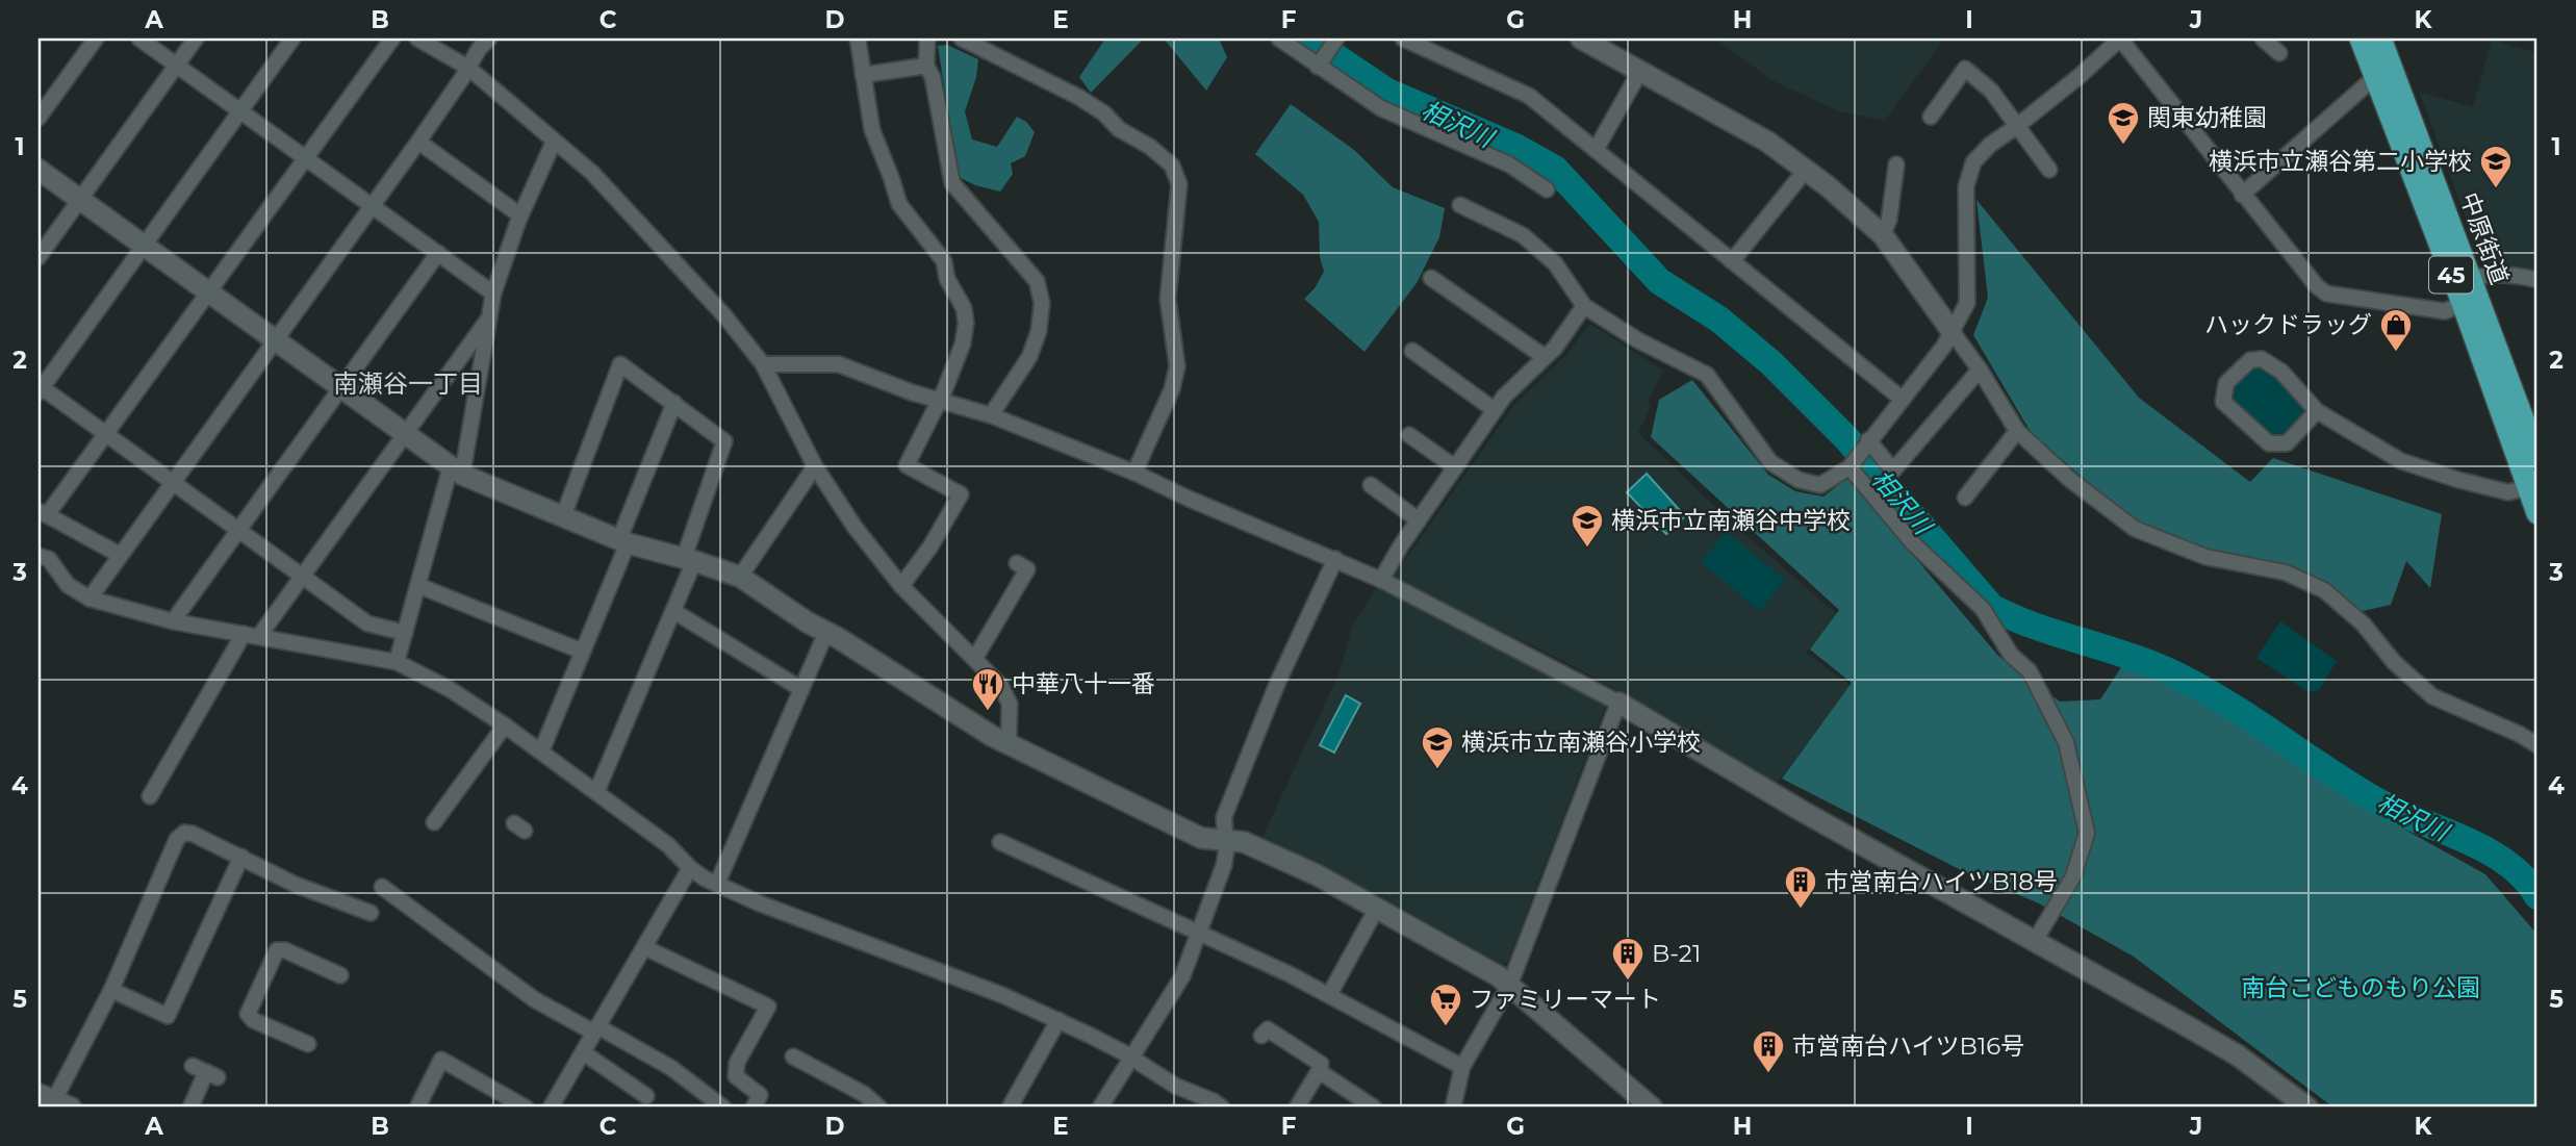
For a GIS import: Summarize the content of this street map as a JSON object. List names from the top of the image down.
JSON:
{
  "streets": {
    "main road": ["中原街道", "45"]
  },
  "districts": ["南瀬谷一丁目"],
  "water": ["相沢川"],
  "parks": ["南台こどものもり公園"],
  "places": {
    "school or university": [
      "関東幼稚園",
      "横浜市立瀬谷第二小学校",
      "横浜市立南瀬谷中学校",
      "横浜市立南瀬谷小学校"
    ],
    "shop": ["ハックドラッグ"],
    "restaurant": ["中華八十一番"],
    "building": ["市営南台ハイツB18号", "B-21", "市営南台ハイツB16号"],
    "supermarket": ["ファミリーマート"]
  },
  "grid": {
    "columns": [
      "A",
      "B",
      "C",
      "D",
      "E",
      "F",
      "G",
      "H",
      "I",
      "J",
      "K"
    ],
    "rows": [
      "1",
      "2",
      "3",
      "4",
      "5"
    ]
  }
}
